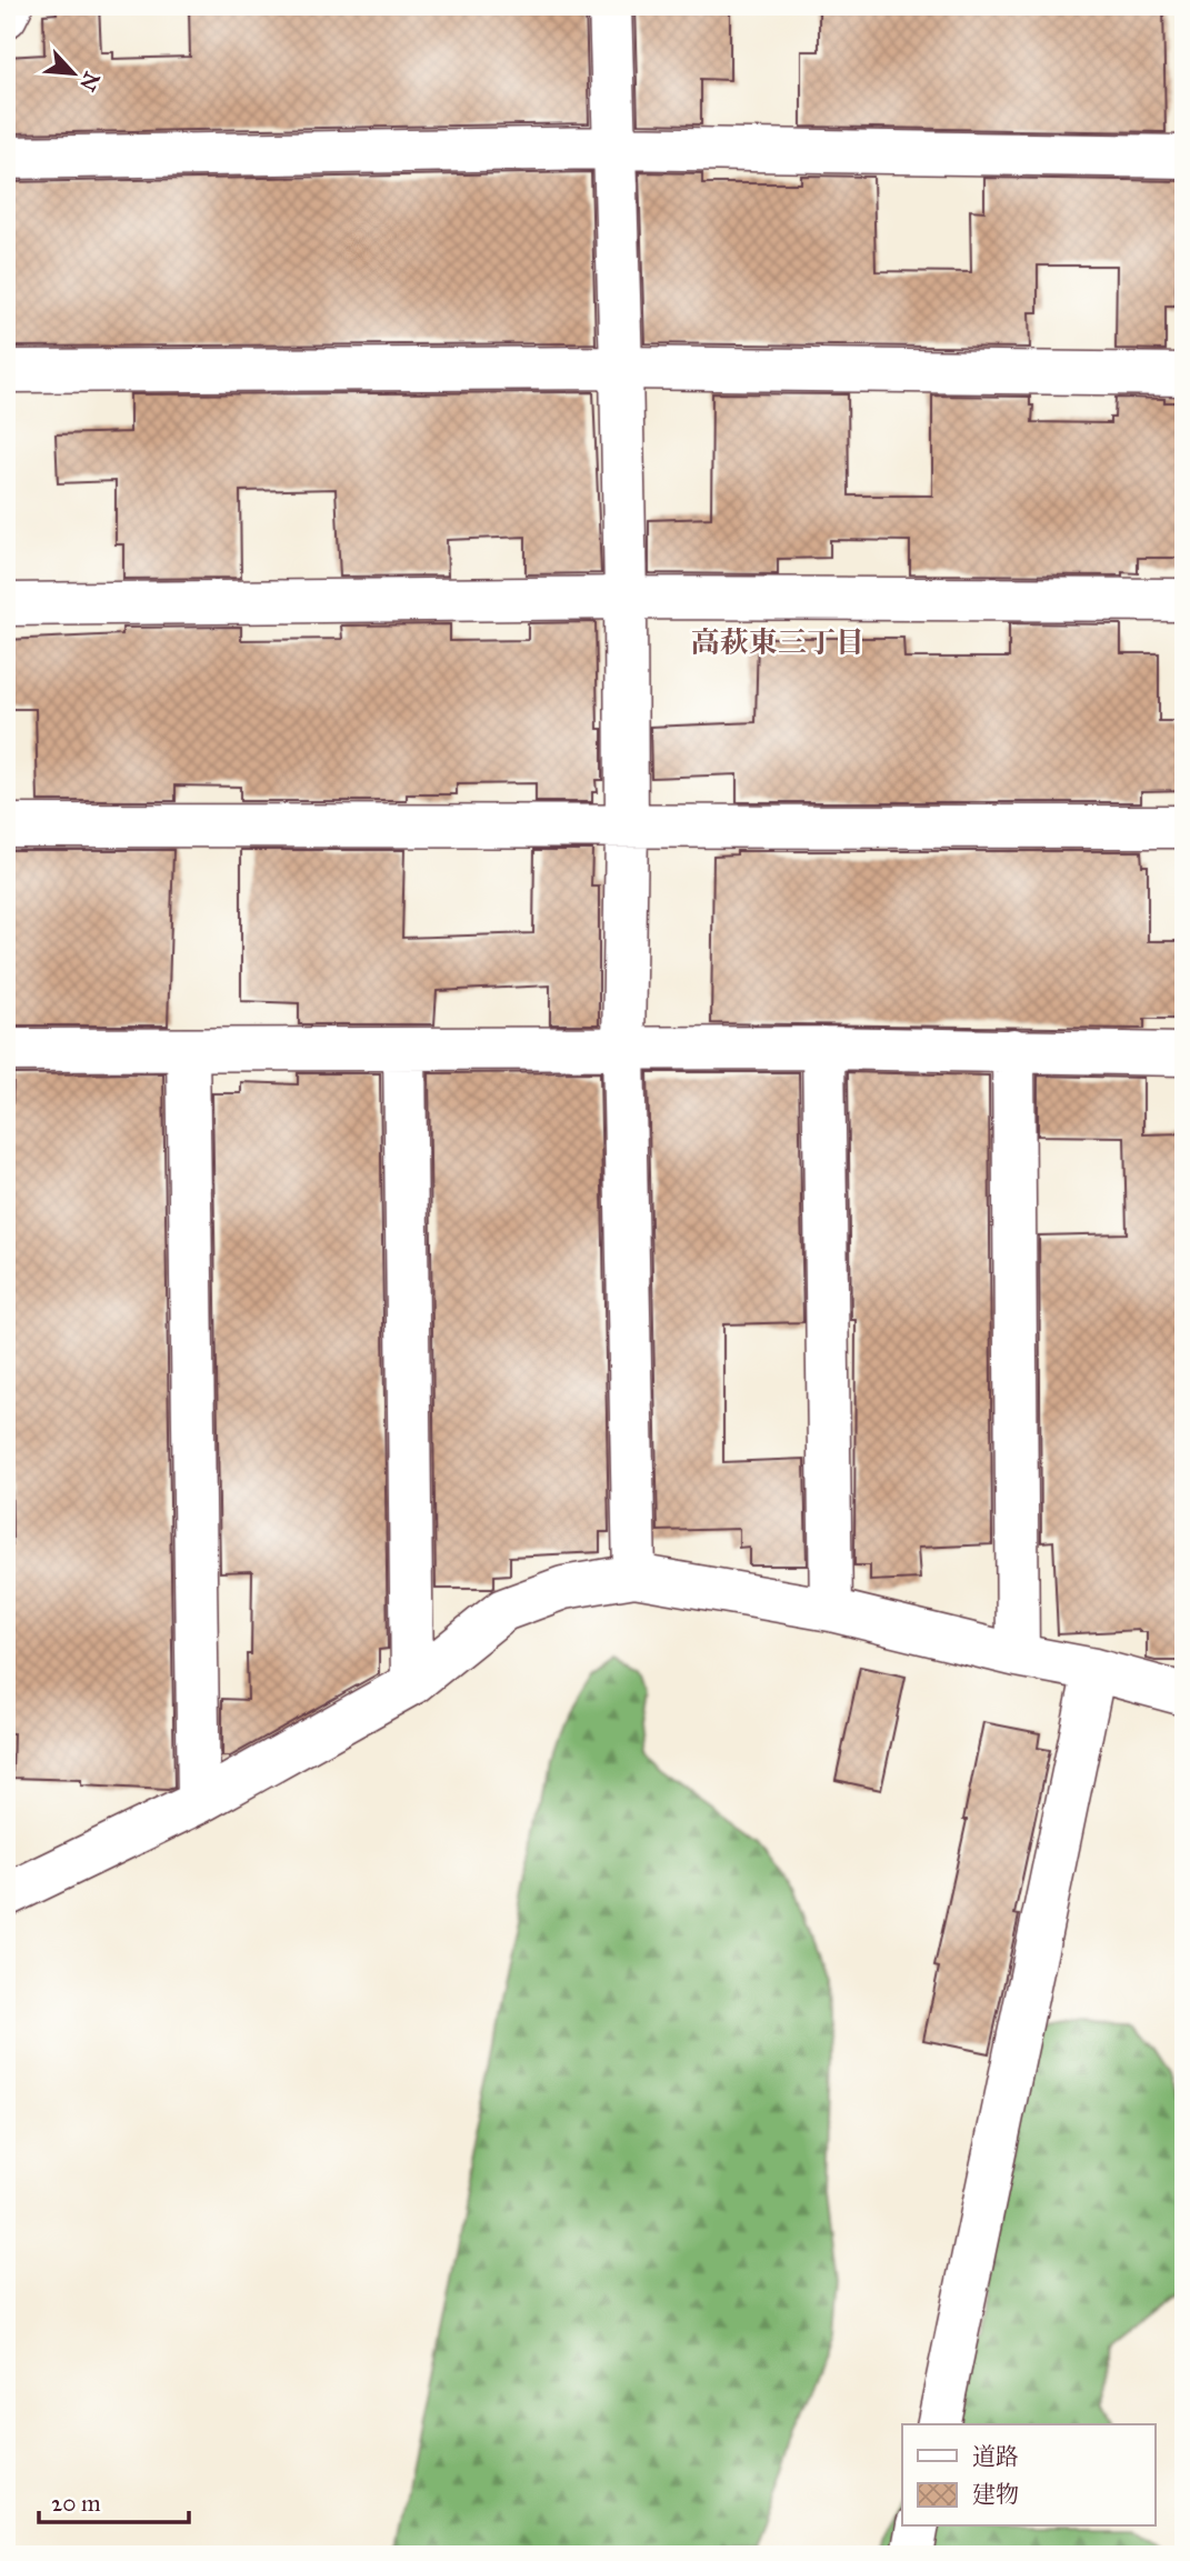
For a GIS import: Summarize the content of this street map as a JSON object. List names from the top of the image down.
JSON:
{
  "districts": ["高萩東三丁目"],
  "legend": ["道路", "建物"],
  "scale_bar": "20 m",
  "north": "bottom right"
}
